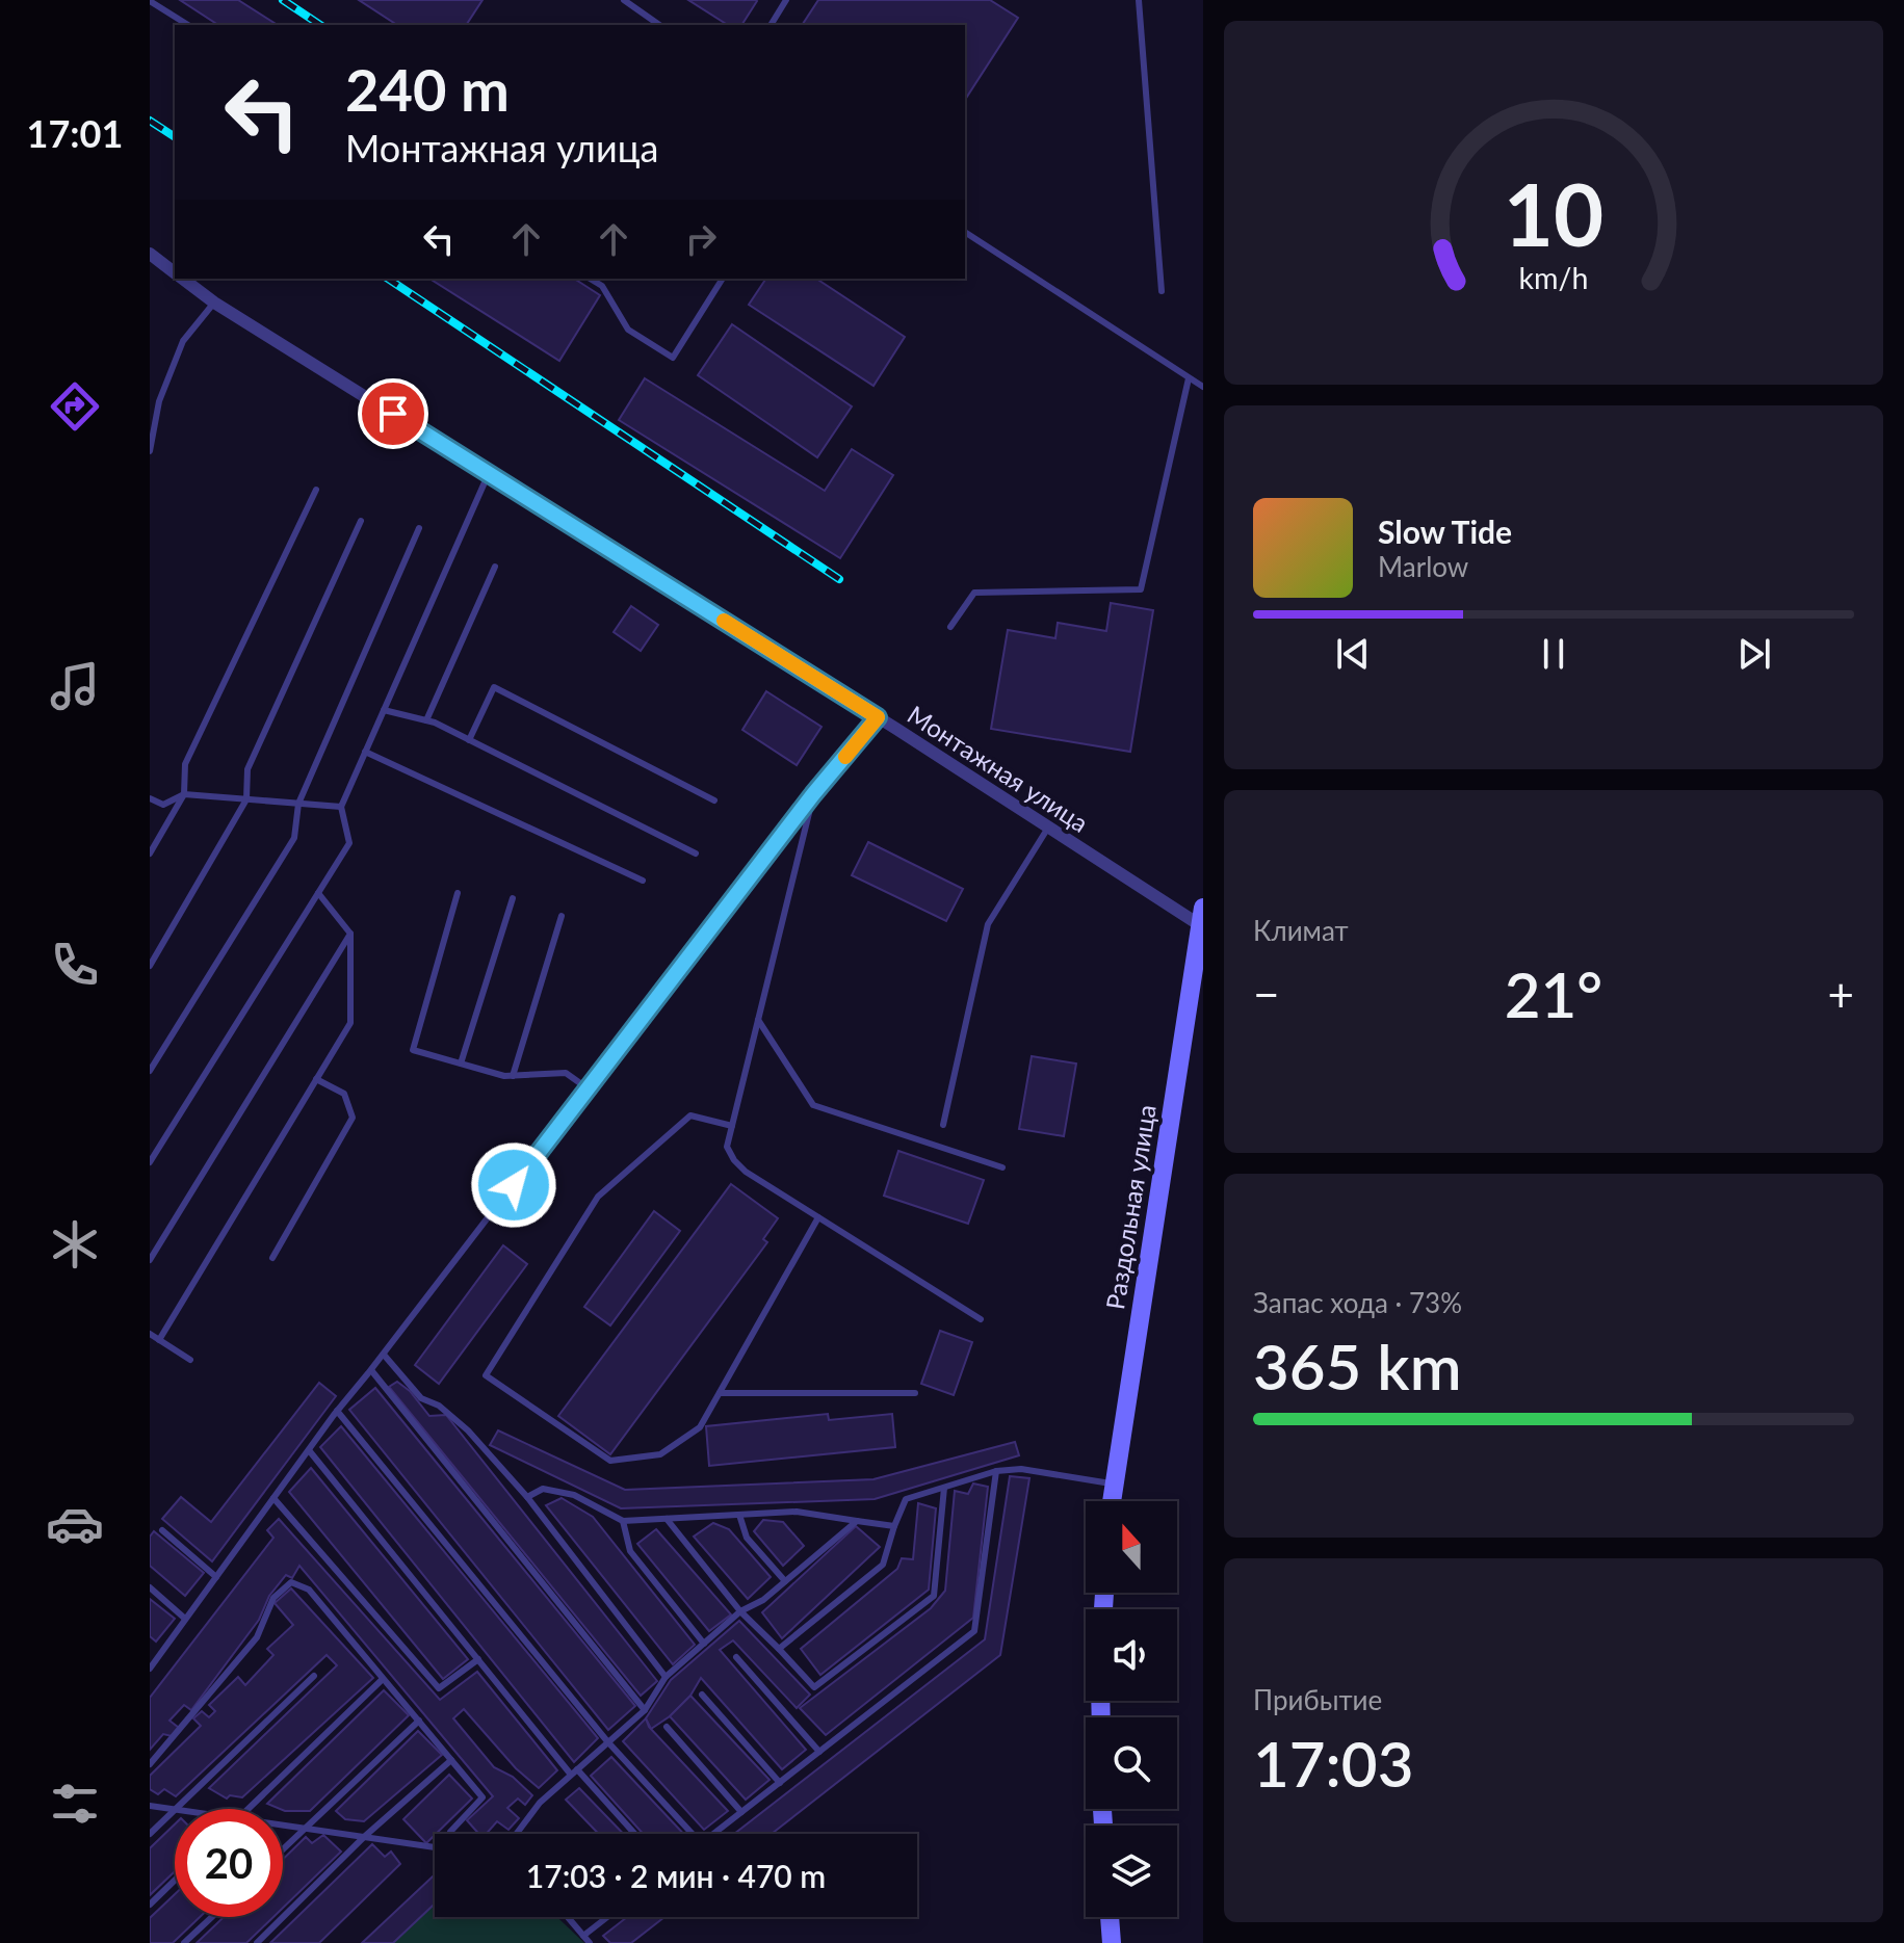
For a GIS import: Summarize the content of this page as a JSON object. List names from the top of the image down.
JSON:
{
  "streets": {
    "main road": ["Раздольная улица"],
    "street": ["Монтажная улица"]
  },
  "crossings": [
    ["Монтажная улица", "Раздольная улица"]
  ],
  "north": "top",
  "page": {
    "tabs": "17:01",
    "turn": ["240 m", "Монтажная улица"],
    "song": ["Slow Tide", "Marlow"],
    "tile": [
      "Климат",
      ["Запас хода · 73%", "365 km"],
      ["Прибытие", "17:03"]
    ],
    "heat": ["−", "21°", "+"],
    "limit": "20",
    "trip": "17:03 · 2 мин · 470 m",
    "gauge": ["10", "km/h"]
  }
}
